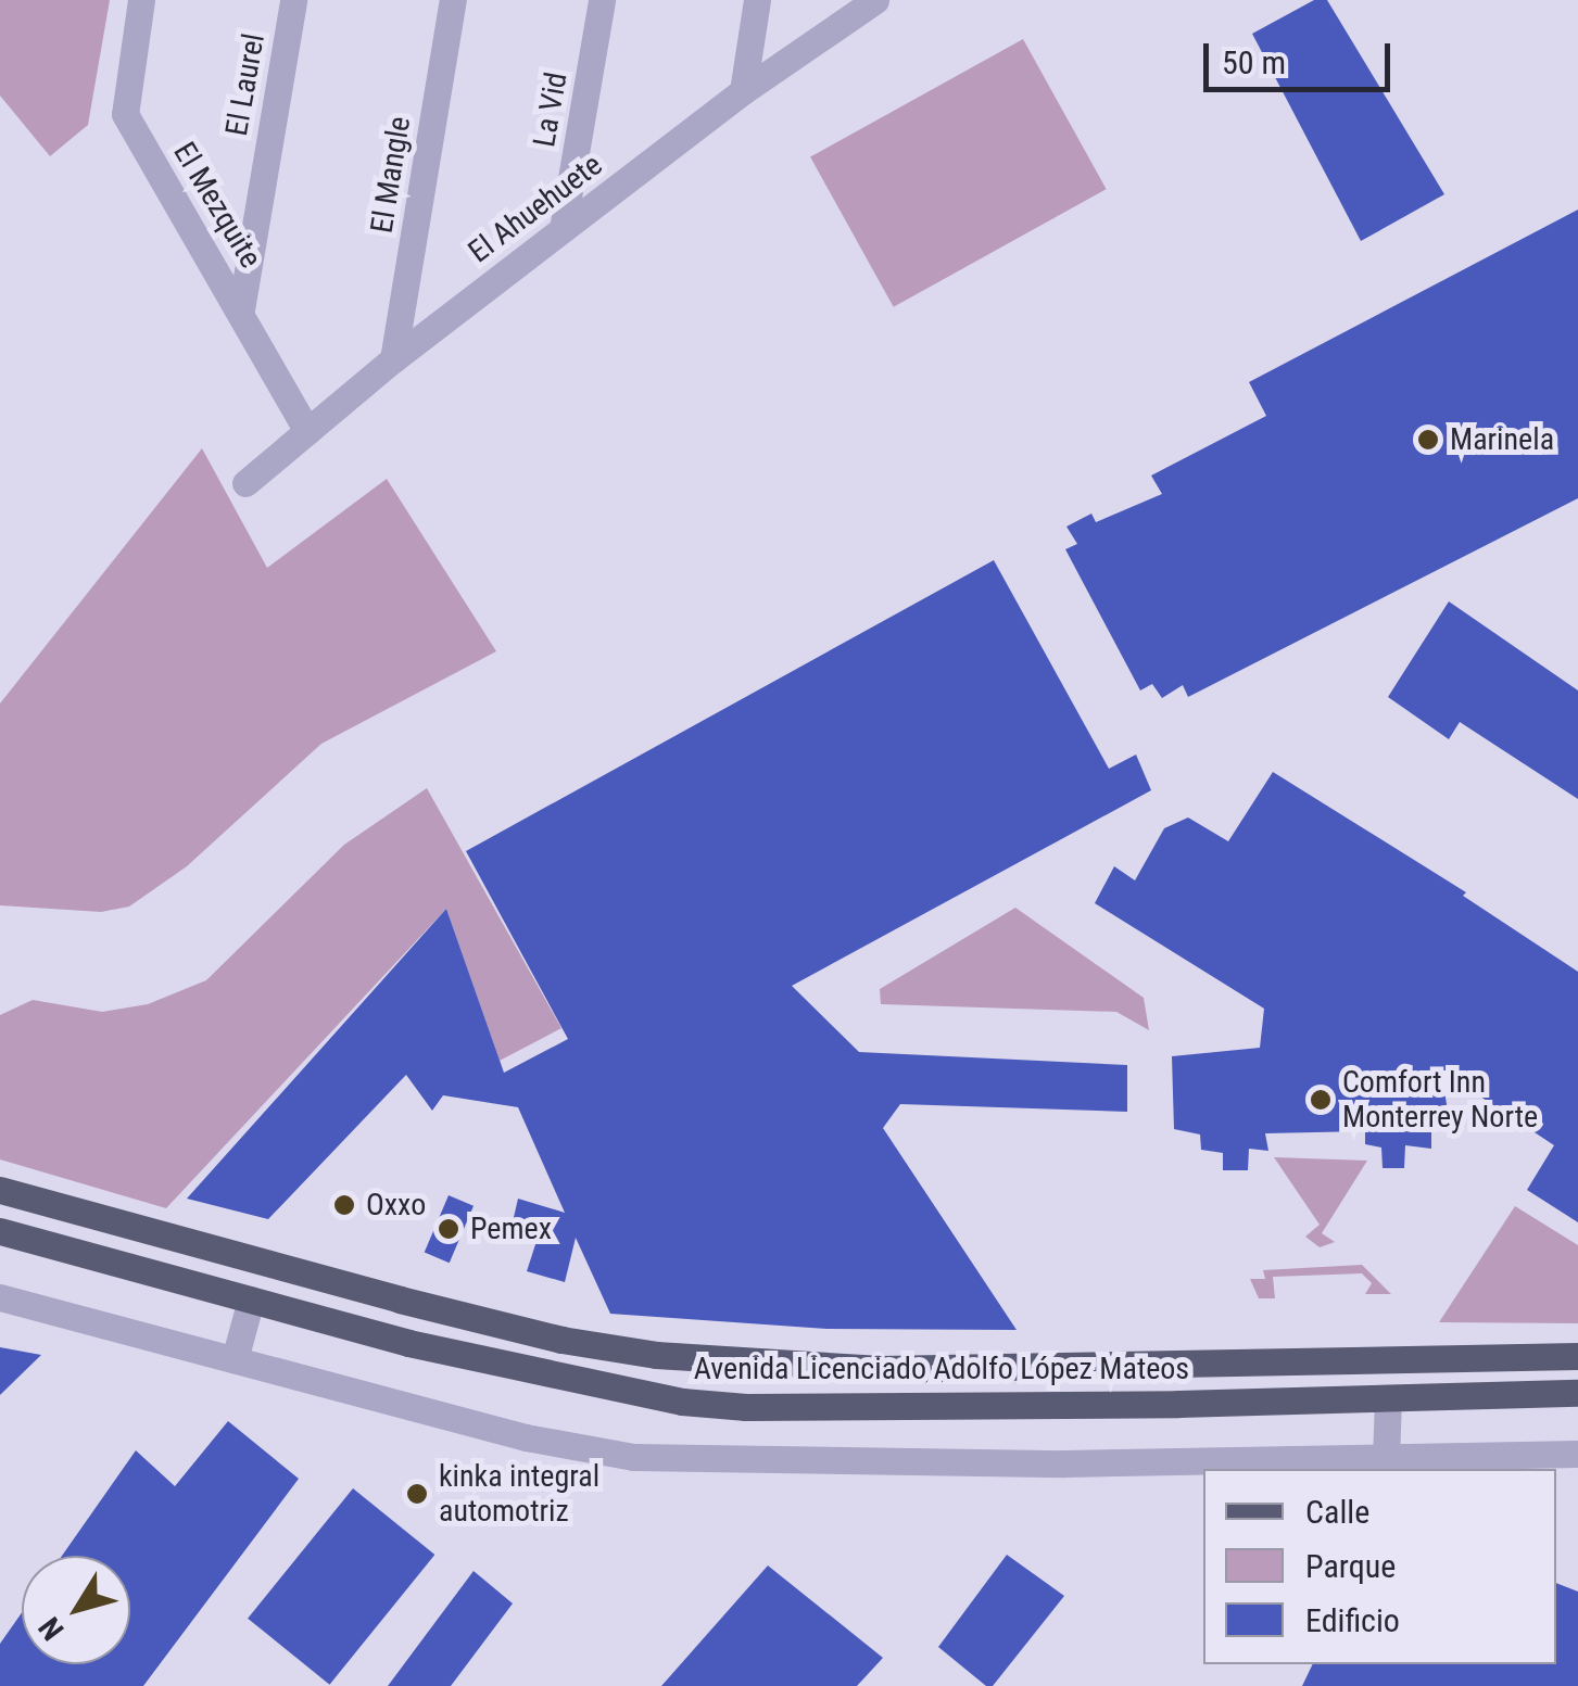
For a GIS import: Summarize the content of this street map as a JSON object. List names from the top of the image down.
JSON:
{
  "streets": {
    "main road": ["Avenida Licenciado Adolfo López Mateos"],
    "street": [
      "El Laurel",
      "La Vid",
      "El Mangle",
      "El Mezquite",
      "El Ahuehuete"
    ]
  },
  "crossings": [
    ["El Laurel", "El Mezquite"],
    ["La Vid", "El Ahuehuete"],
    ["El Mangle", "El Ahuehuete"],
    ["El Mezquite", "El Ahuehuete"]
  ],
  "places": [
    "Marinela",
    "Comfort Inn Monterrey Norte",
    "Oxxo",
    "Pemex",
    "kinka integral automotriz"
  ],
  "legend": ["Calle", "Parque", "Edificio"],
  "scale_bar": "50 m",
  "north": "bottom left"
}
